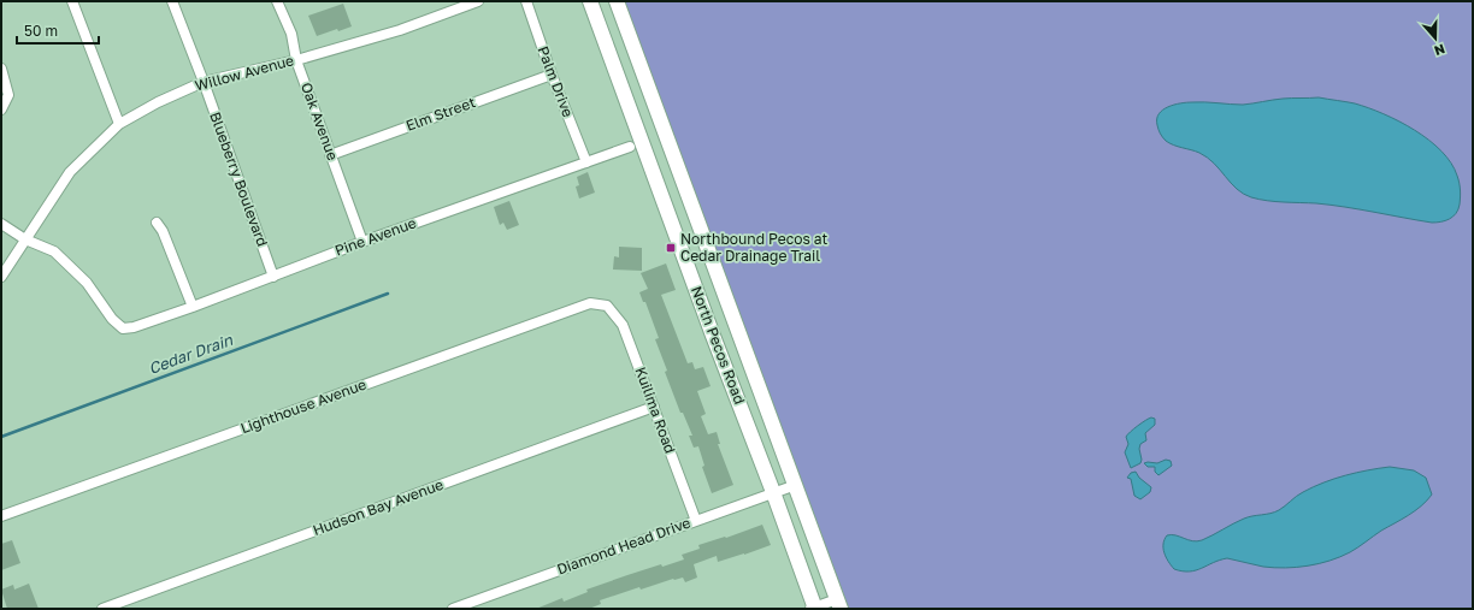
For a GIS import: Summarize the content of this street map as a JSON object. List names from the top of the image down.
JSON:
{
  "streets": {
    "main road": ["North Pecos Road"],
    "street": [
      "Willow Avenue",
      "Palm Drive",
      "Elm Street",
      "Oak Avenue",
      "Blueberry Boulevard",
      "Pine Avenue",
      "Lighthouse Avenue",
      "Kuilima Road",
      "Hudson Bay Avenue",
      "Diamond Head Drive"
    ]
  },
  "crossings": [
    ["Willow Avenue", "Oak Avenue"],
    ["Willow Avenue", "Blueberry Boulevard"],
    ["Willow Avenue", "Pine Avenue"],
    ["Palm Drive", "Elm Street"],
    ["Palm Drive", "Pine Avenue"],
    ["Elm Street", "Oak Avenue"],
    ["Oak Avenue", "Pine Avenue"],
    ["Blueberry Boulevard", "Pine Avenue"],
    ["North Pecos Road", "Diamond Head Drive"],
    ["Lighthouse Avenue", "Kuilima Road"],
    ["Kuilima Road", "Hudson Bay Avenue"],
    ["Kuilima Road", "Diamond Head Drive"]
  ],
  "water": ["Cedar Drain"],
  "places": {
    "transit": ["Northbound Pecos at Cedar Drainage Trail"]
  },
  "scale_bar": "50 m",
  "north": "bottom"
}
